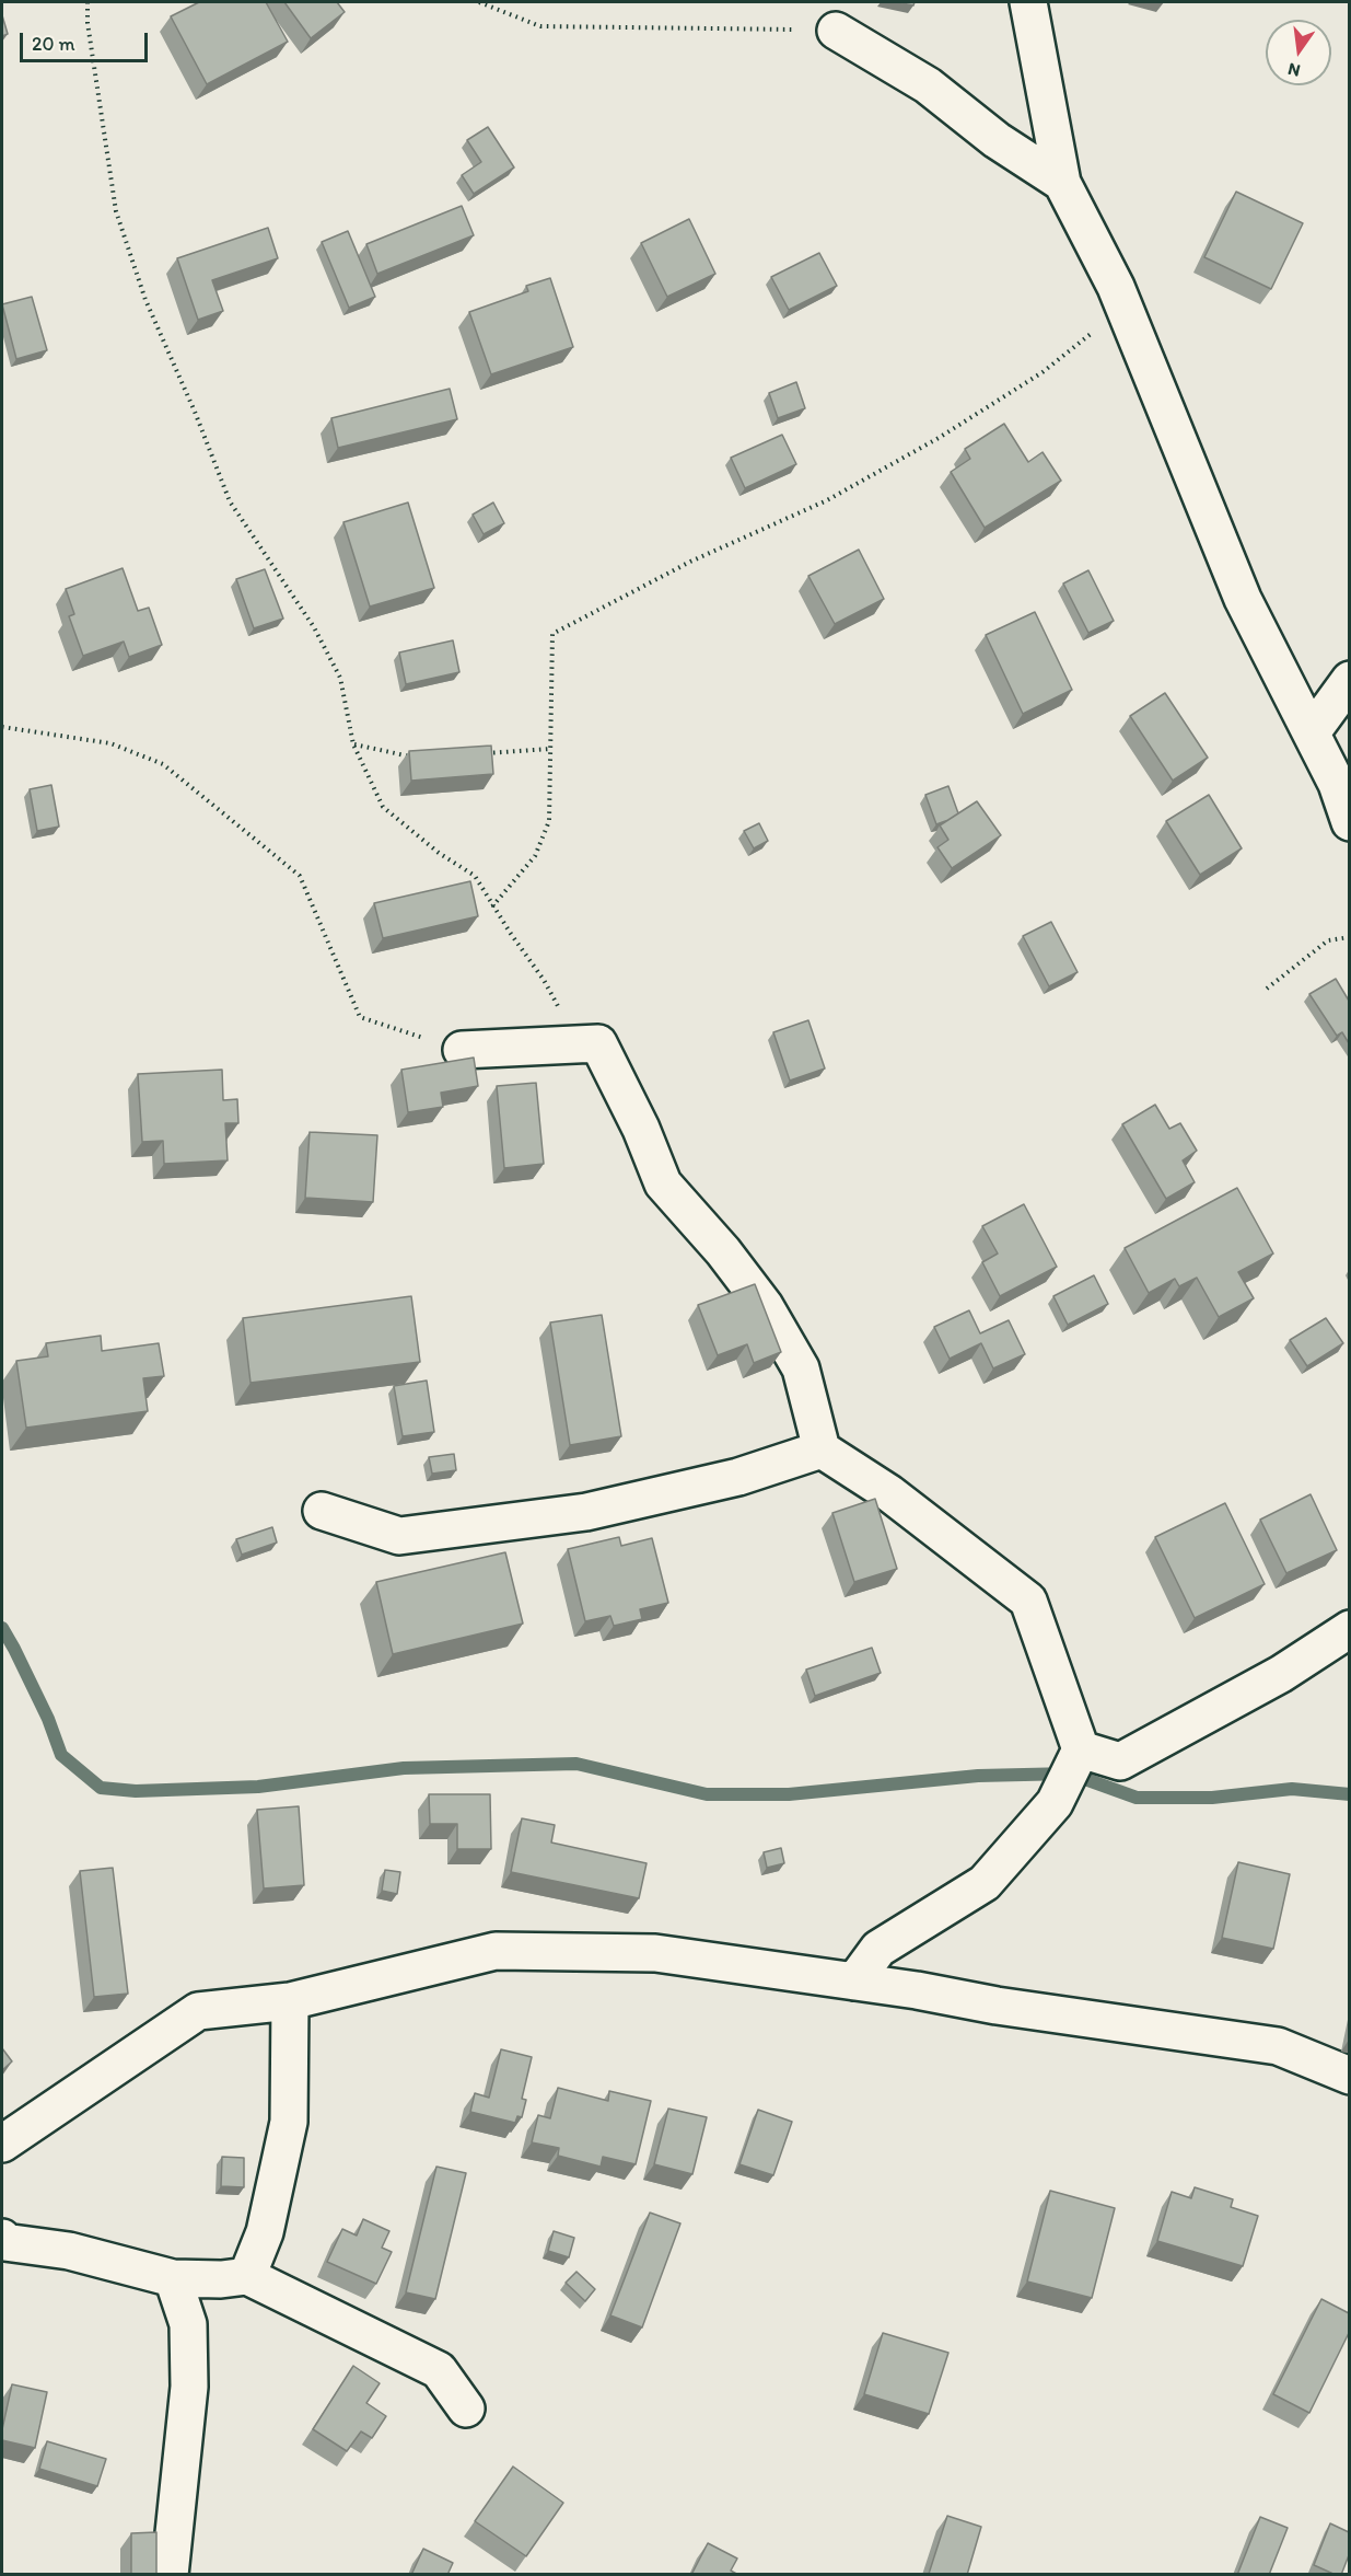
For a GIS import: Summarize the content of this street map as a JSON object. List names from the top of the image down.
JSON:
{
  "scale_bar": "20 m",
  "north": "bottom"
}
